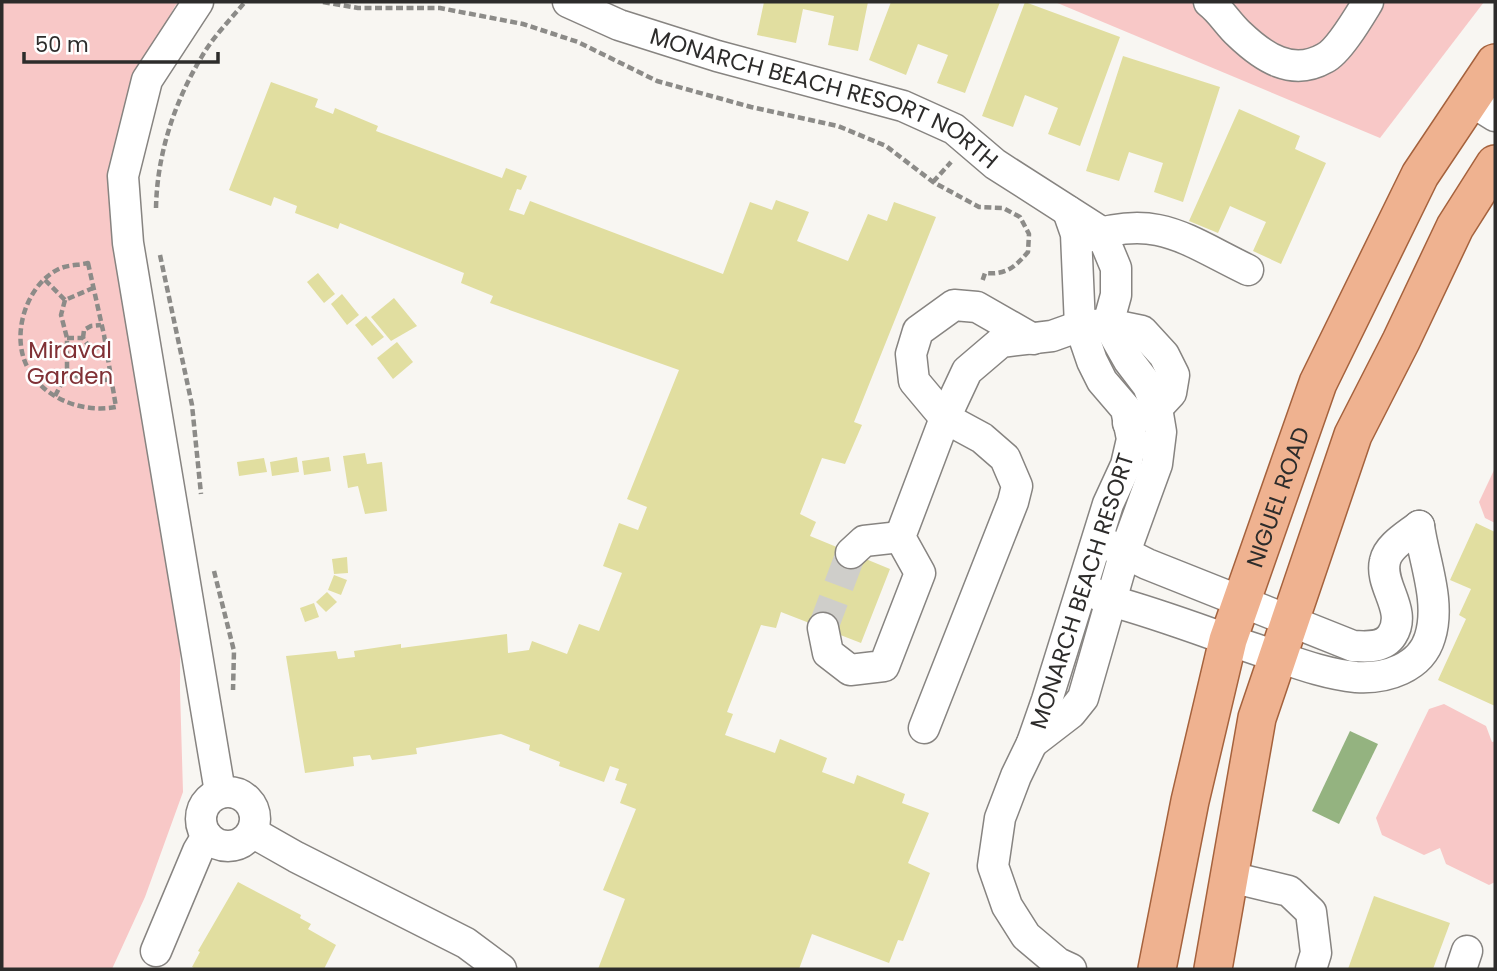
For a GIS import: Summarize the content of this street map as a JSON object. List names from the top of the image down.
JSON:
{
  "streets": {
    "main road": ["NIGUEL ROAD"],
    "street": ["MONARCH BEACH RESORT NORTH", "MONARCH BEACH RESORT"]
  },
  "crossings": [
    ["MONARCH BEACH RESORT NORTH", "MONARCH BEACH RESORT"]
  ],
  "parks": ["Miraval Garden"],
  "scale_bar": "50 m"
}
